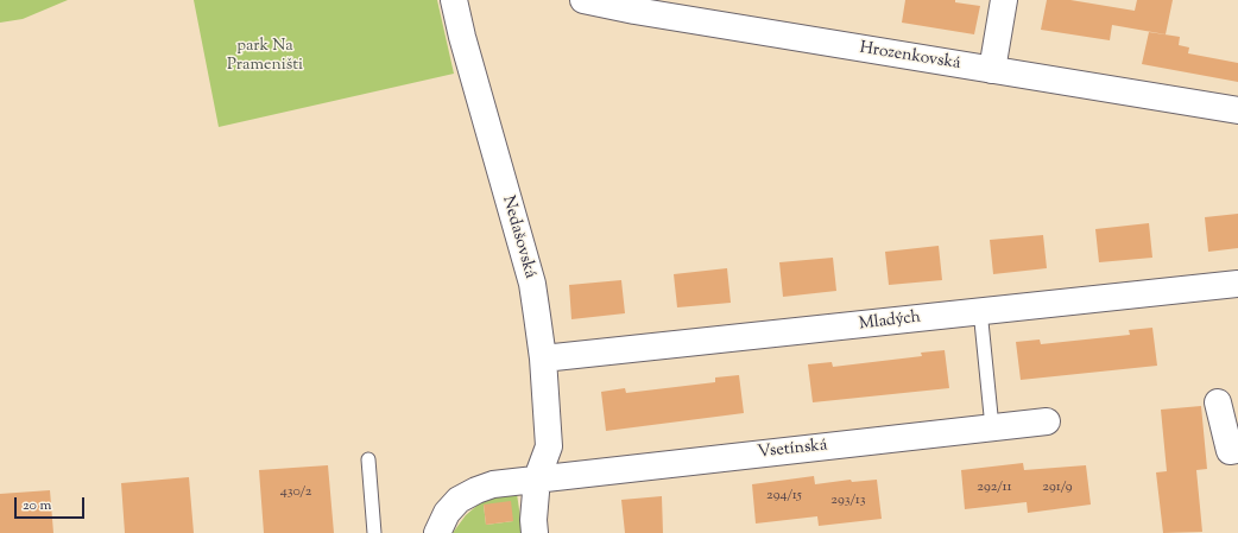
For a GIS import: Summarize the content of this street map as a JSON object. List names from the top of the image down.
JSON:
{
  "streets": {
    "street": [
      "Hrozenkovská",
      "Nedašovská",
      "Mladých",
      "Vsetínská"
    ]
  },
  "crossings": [
    ["Nedašovská", "Mladých"],
    ["Nedašovská", "Vsetínská"]
  ],
  "parks": ["park Na Prameništi"],
  "house_numbers": [
    "292/11",
    "291/9",
    "430/2",
    "294/15",
    "293/13"
  ],
  "scale_bar": "20 m"
}
